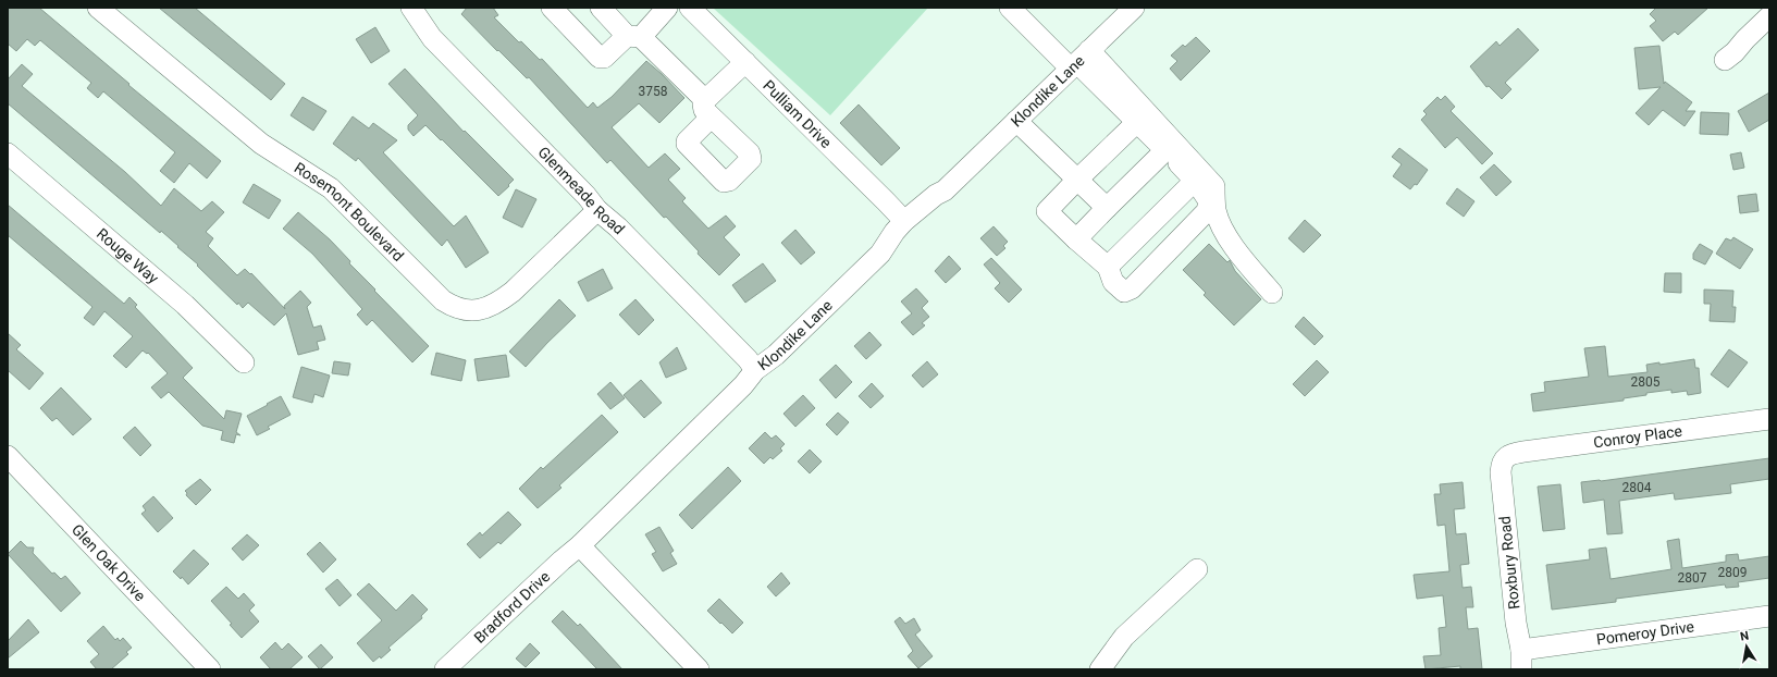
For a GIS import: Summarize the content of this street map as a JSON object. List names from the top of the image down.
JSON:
{
  "streets": {
    "street": [
      "Klondike Lane",
      "Pulliam Drive",
      "Glenmeade Road",
      "Rosemont Boulevard",
      "Rouge Way",
      "Conroy Place",
      "Glen Oak Drive",
      "Roxbury Road",
      "Bradford Drive",
      "Pomeroy Drive"
    ]
  },
  "crossings": [
    ["Klondike Lane", "Pulliam Drive"],
    ["Klondike Lane", "Glenmeade Road"],
    ["Klondike Lane", "Bradford Drive"],
    ["Glenmeade Road", "Rosemont Boulevard"],
    ["Conroy Place", "Roxbury Road"],
    ["Roxbury Road", "Pomeroy Drive"]
  ],
  "house_numbers": [
    "3758",
    "2805",
    "2804",
    "2809",
    "2807"
  ],
  "north": "top"
}
